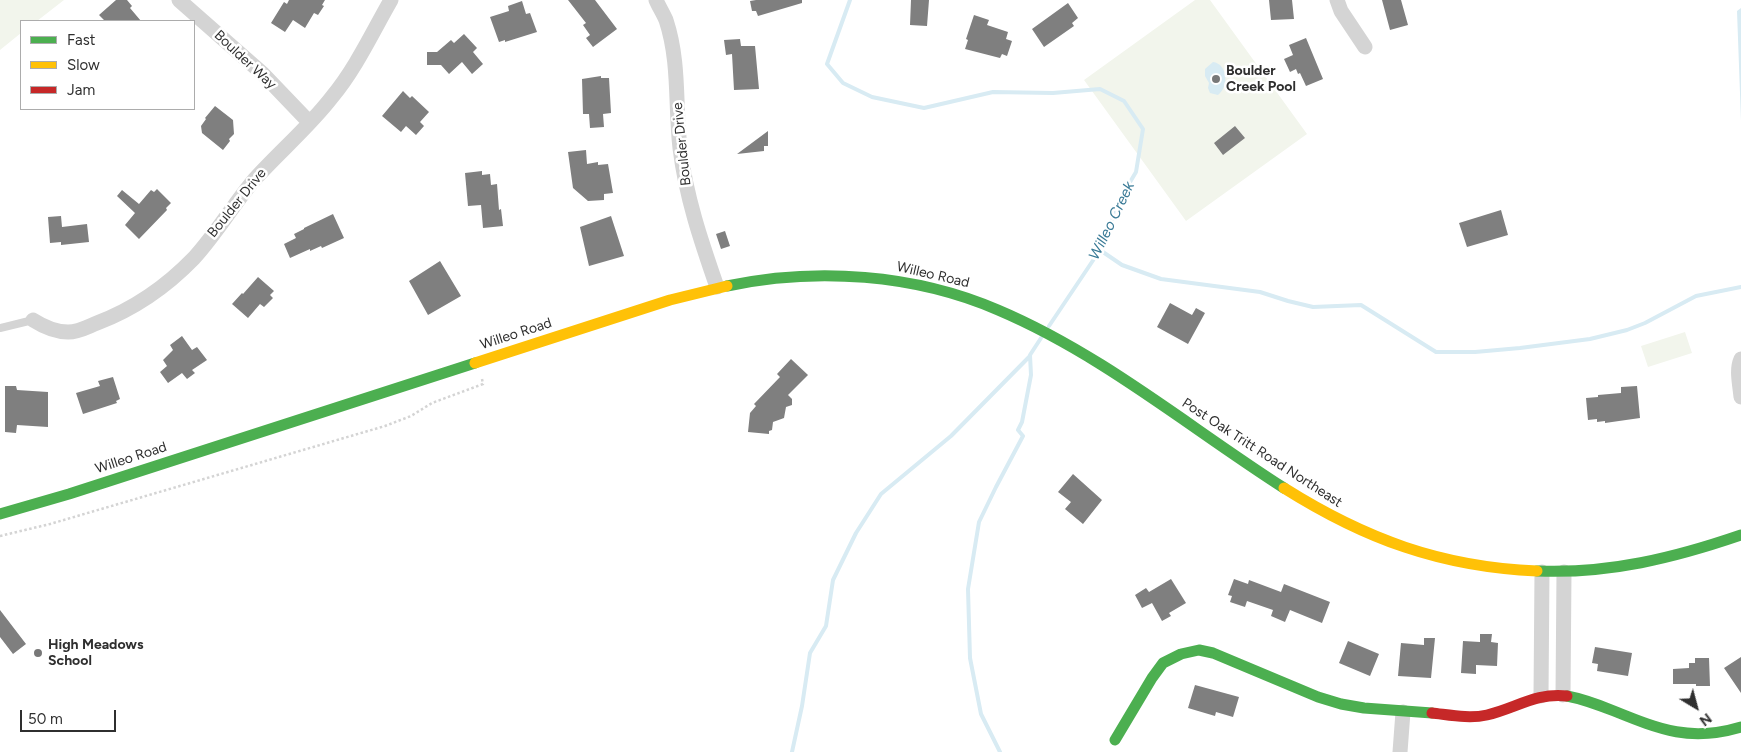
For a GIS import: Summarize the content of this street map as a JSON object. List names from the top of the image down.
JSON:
{
  "streets": {
    "street": [
      "Boulder Way",
      "Boulder Drive",
      "Willeo Road",
      "Post Oak Tritt Road Northeast"
    ]
  },
  "crossings": [
    ["Boulder Way", "Boulder Drive"],
    ["Boulder Drive", "Willeo Road"],
    ["Willeo Road", "Post Oak Tritt Road Northeast"]
  ],
  "water": ["Willeo Creek"],
  "places": ["Boulder Creek Pool", "High Meadows School"],
  "legend": ["Fast", "Slow", "Jam"],
  "scale_bar": "50 m",
  "north": "bottom right"
}
